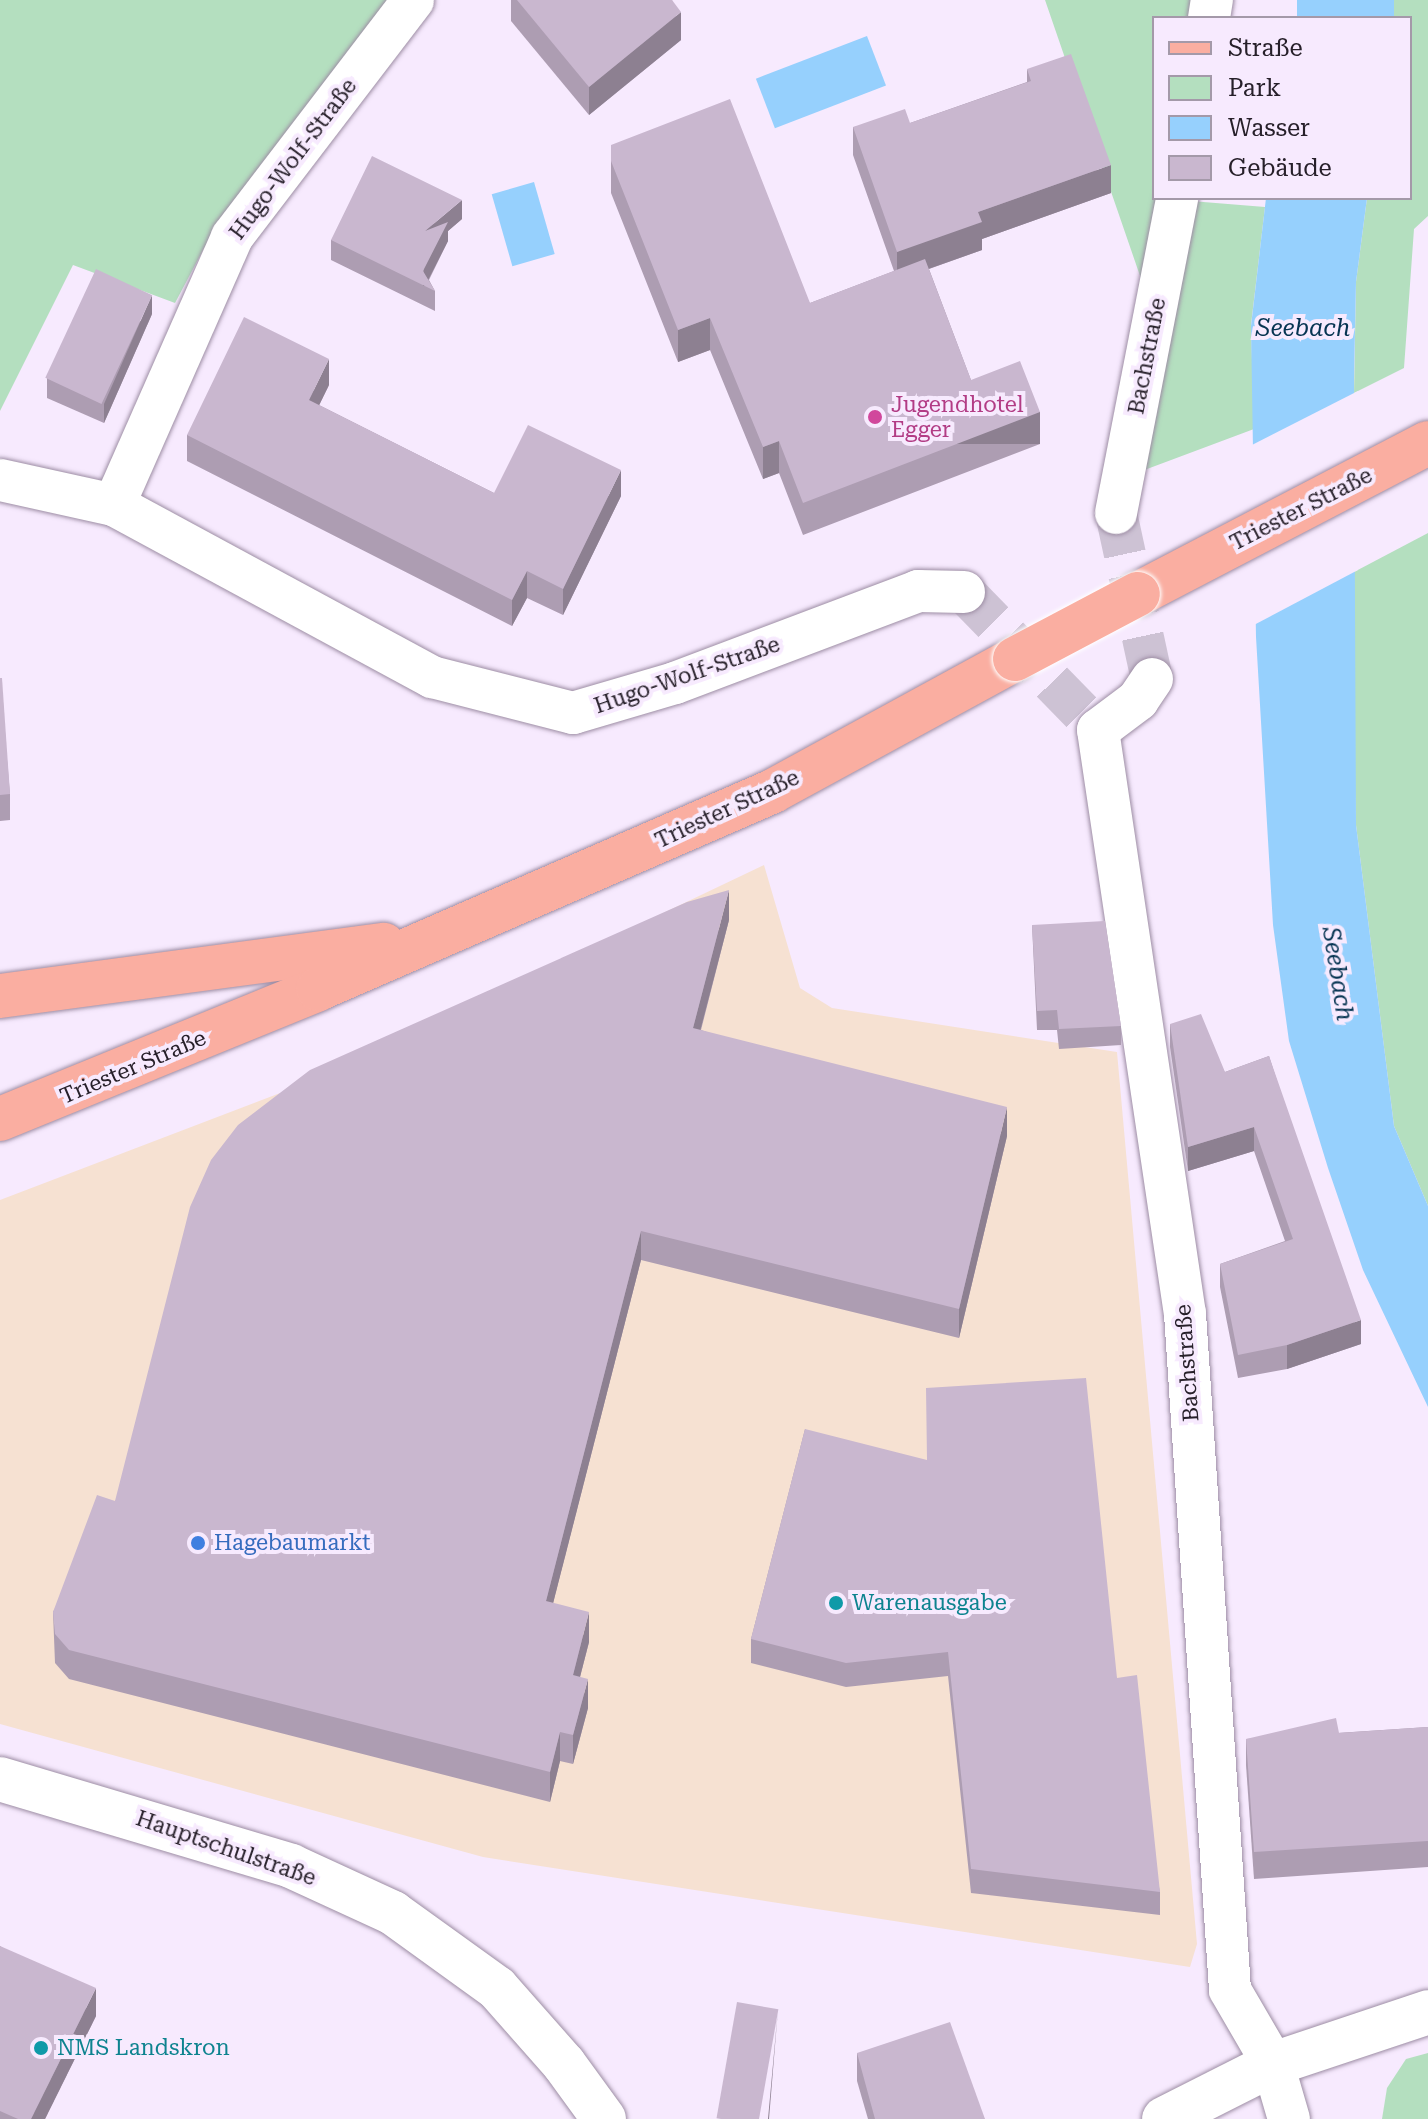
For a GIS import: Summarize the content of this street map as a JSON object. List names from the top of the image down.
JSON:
{
  "streets": {
    "main road": ["Triester Straße", "Hauptschulstraße"],
    "street": ["Hugo-Wolf-Straße", "Bachstraße"]
  },
  "water": ["Seebach"],
  "places": [
    "Jugendhotel Egger",
    "Hagebaumarkt",
    "Warenausgabe",
    "NMS Landskron"
  ],
  "legend": [
    "Straße",
    "Park",
    "Wasser",
    "Gebäude"
  ]
}
